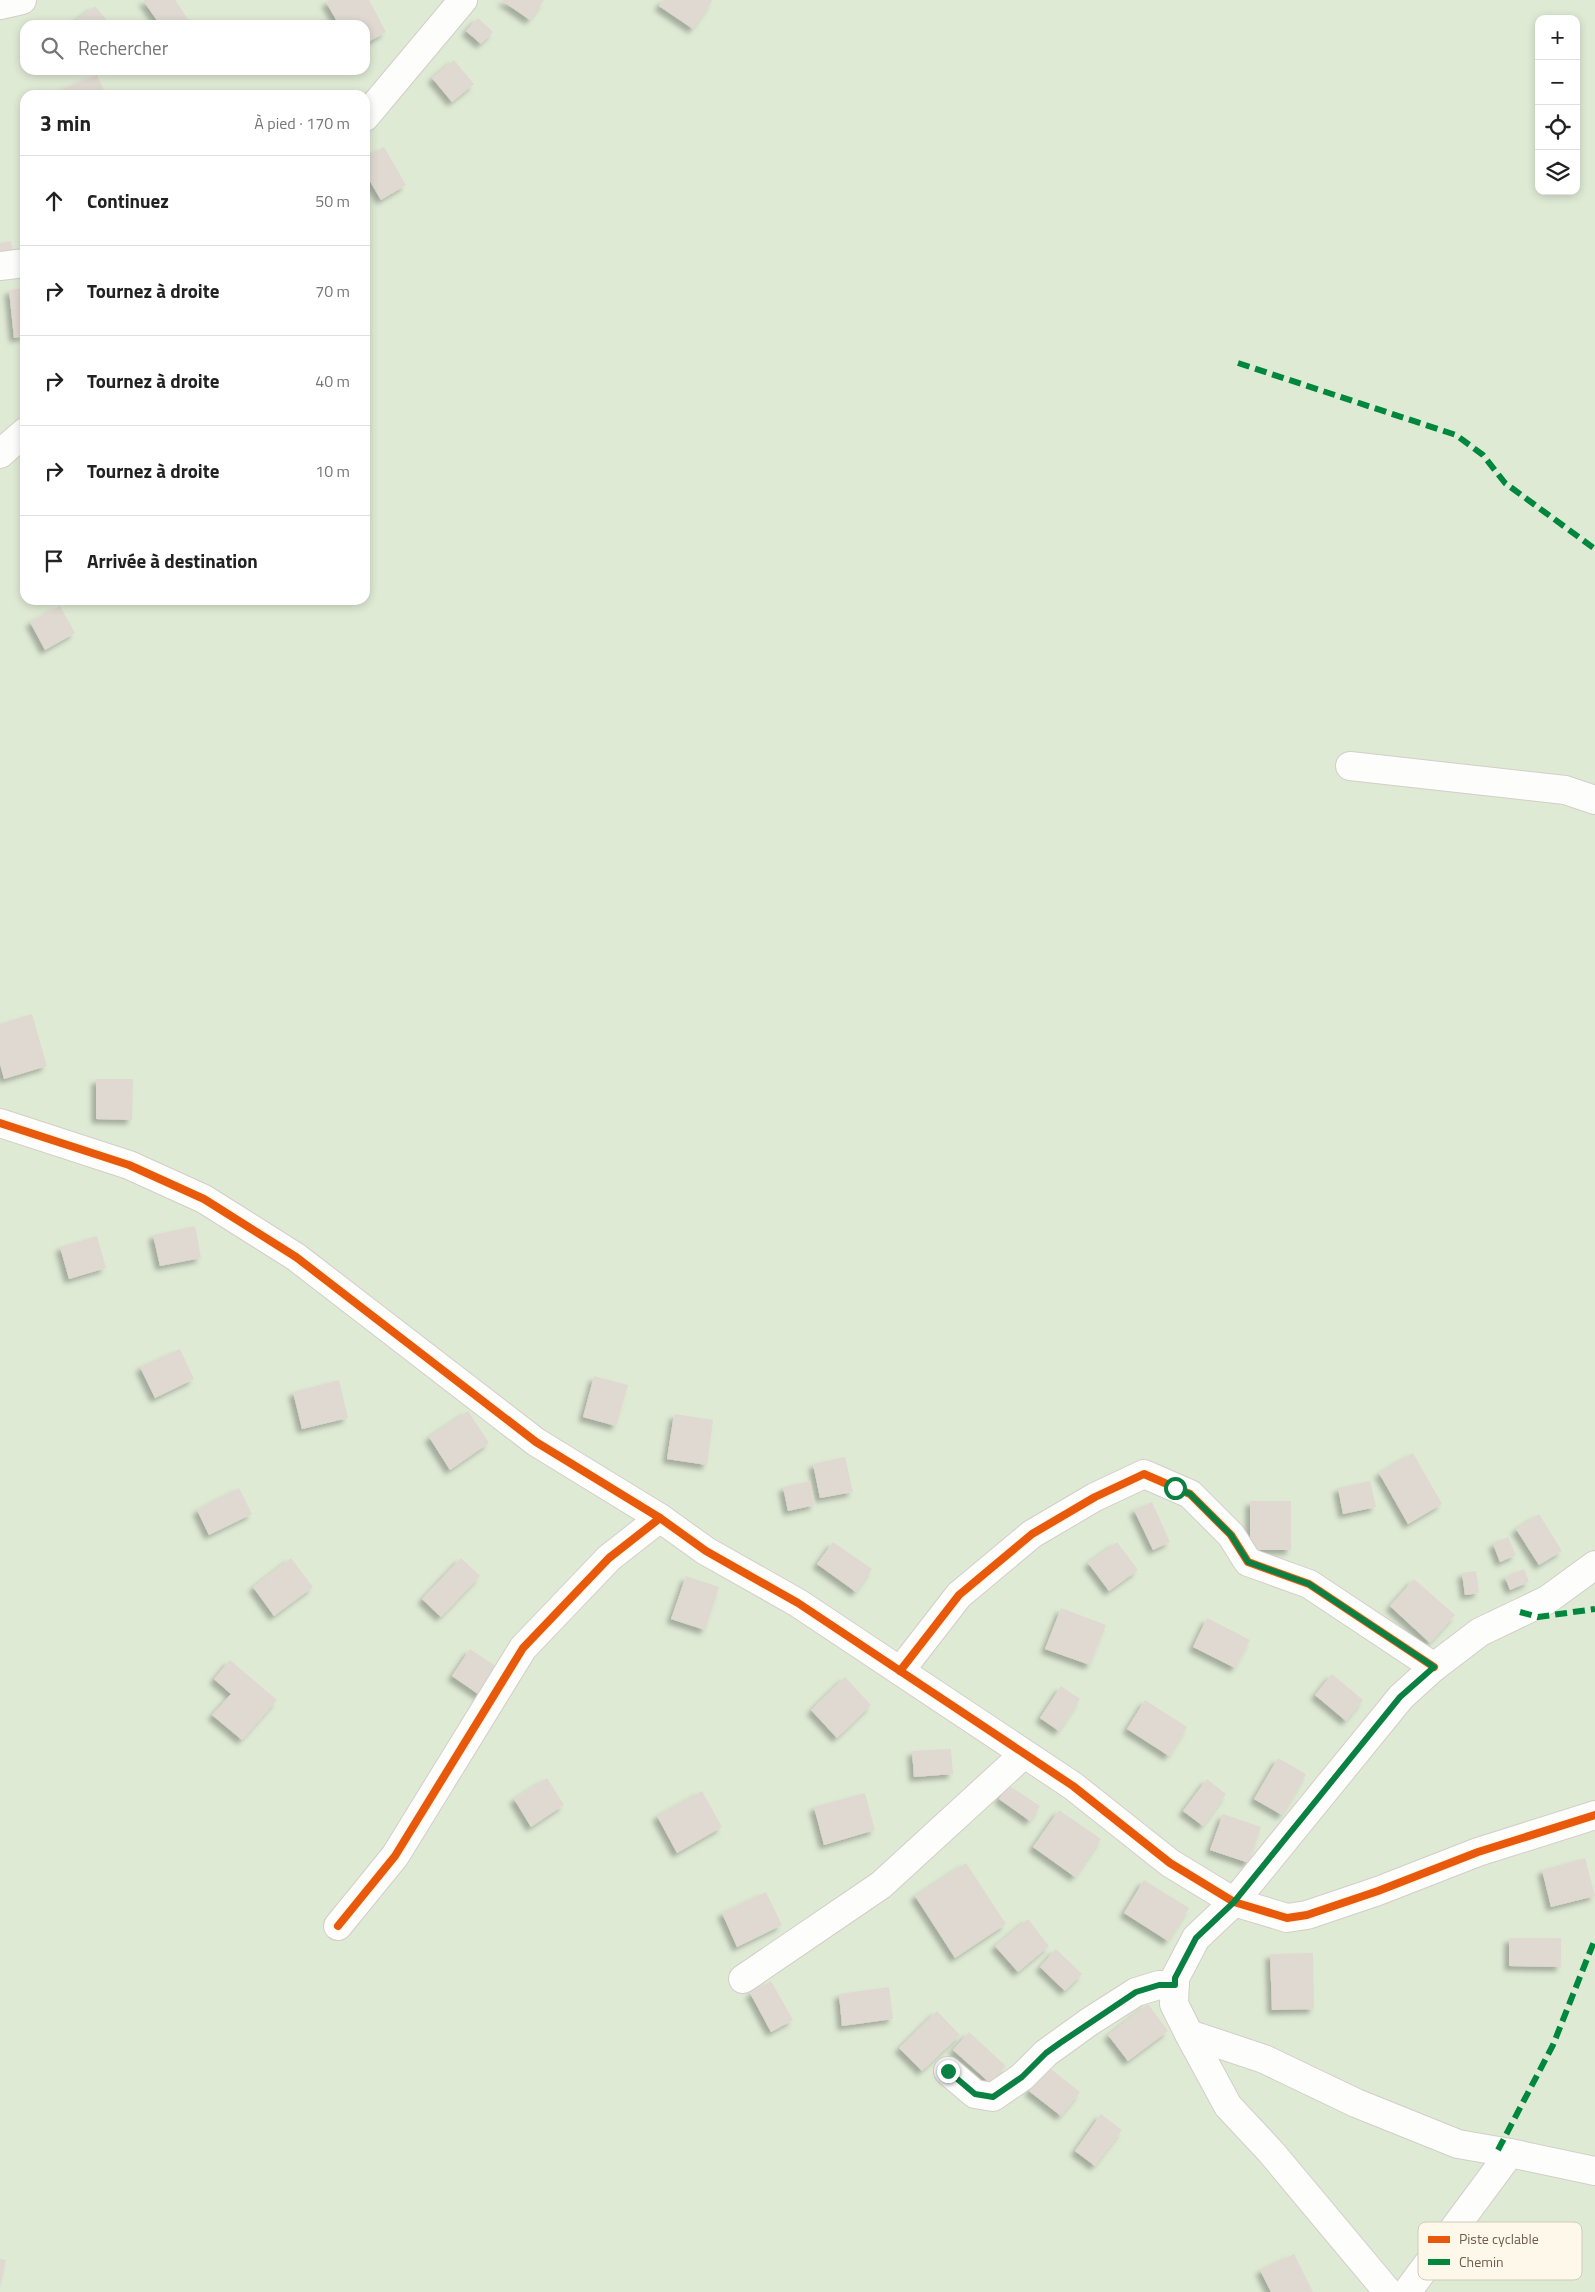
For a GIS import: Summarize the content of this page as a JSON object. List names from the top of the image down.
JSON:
{
  "legend": ["Piste cyclable", "Chemin"],
  "page": {
    "map_buttons": ["+", "−"],
    "search": "Rechercher",
    "heading": ["3 min", "À pied · 170 m"],
    "list": [
      ["Continuez", "50 m"],
      ["Tournez à droite", "70 m"],
      ["Tournez à droite", "40 m"],
      ["Tournez à droite", "10 m"],
      "Arrivée à destination"
    ]
  }
}
